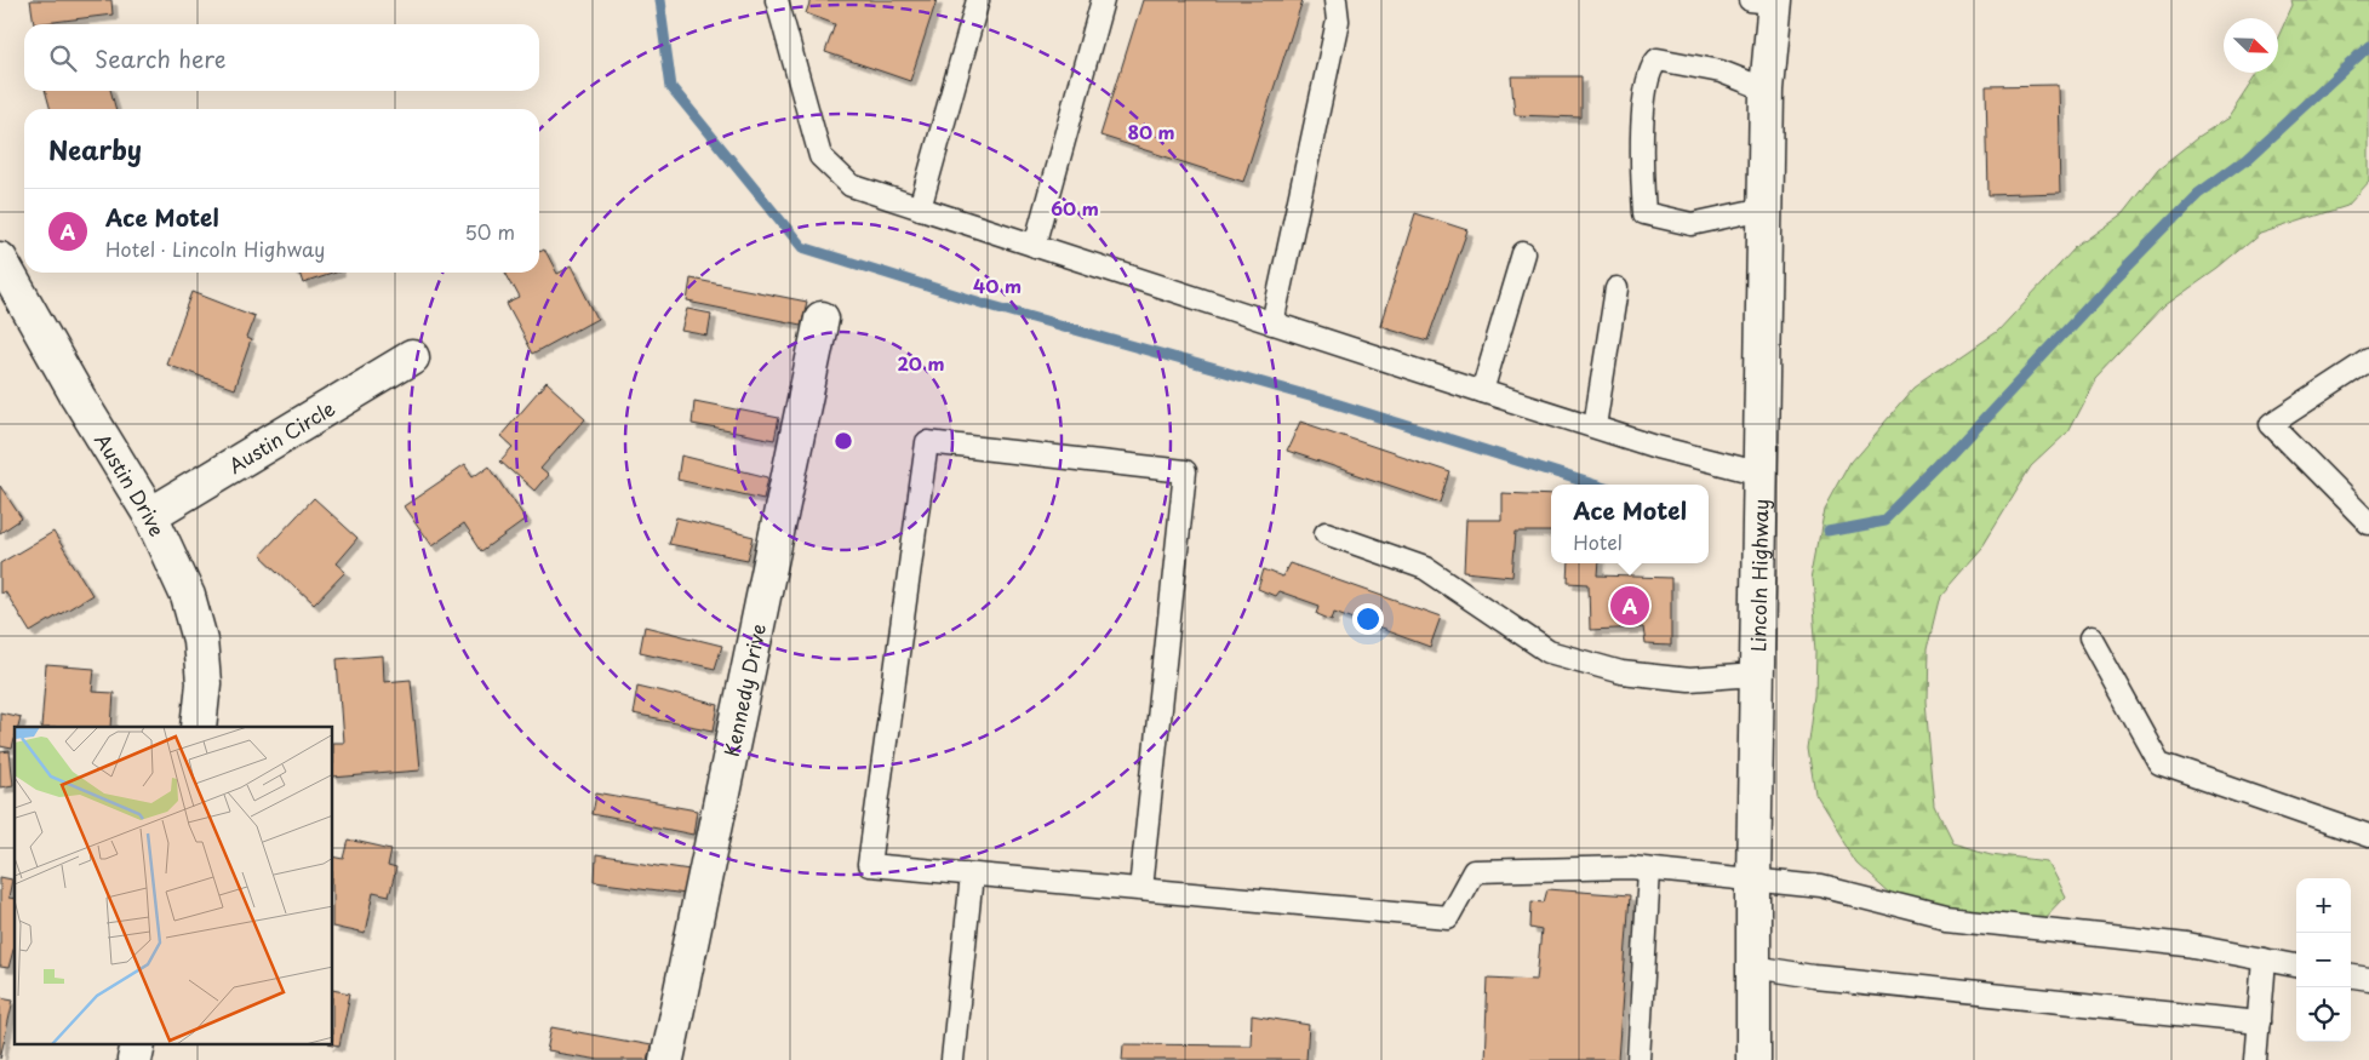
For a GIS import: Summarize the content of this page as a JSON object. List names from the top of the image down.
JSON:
{
  "streets": {
    "street": [
      "Austin Circle",
      "Austin Drive",
      "Lincoln Highway",
      "Kennedy Drive"
    ]
  },
  "crossings": [
    ["Austin Circle", "Austin Drive"]
  ],
  "north": "bottom right",
  "page": {
    "search": "Search here",
    "heading": "Nearby",
    "list": [
      {
        "mark": "A",
        "name": "Ace Motel",
        "note": "Hotel · Lincoln Highway",
        "value": "50 m"
      }
    ],
    "popup": ["Ace Motel", "Hotel"],
    "pins": "A",
    "map_buttons": ["+", "−"]
  },
  "rings": [
    "80 m",
    "60 m",
    "40 m",
    "20 m"
  ]
}
